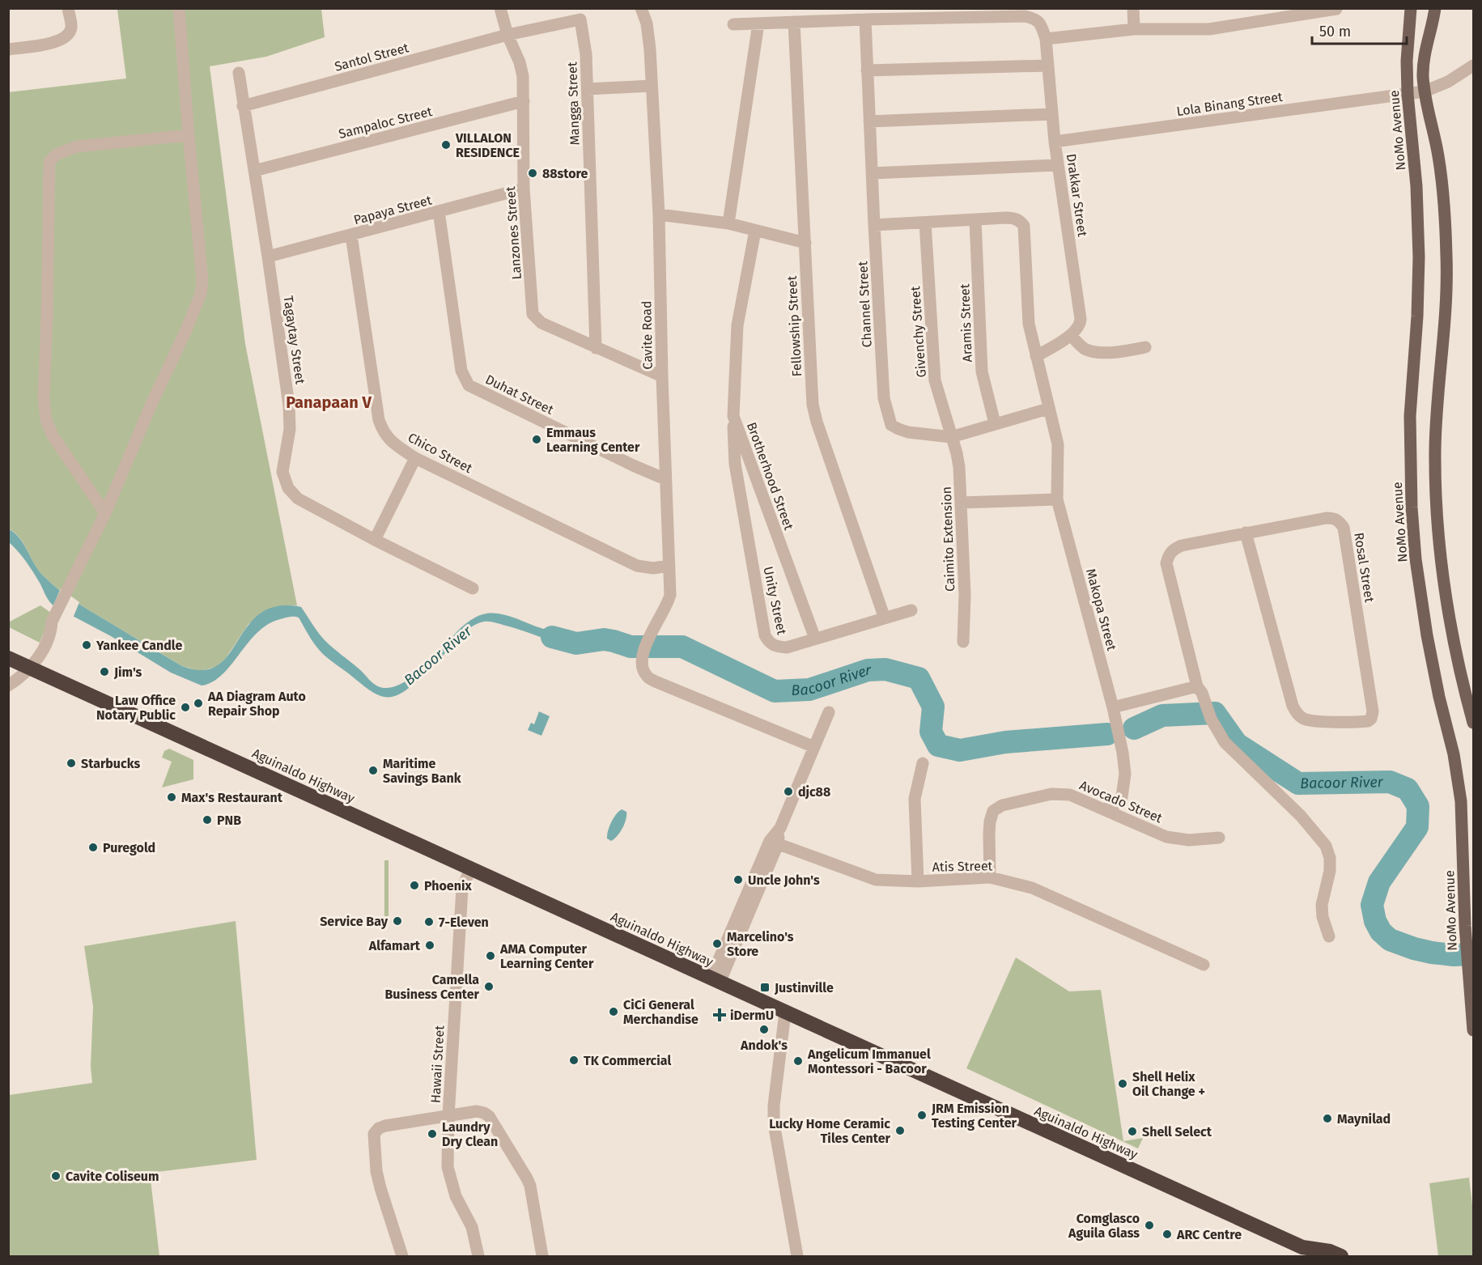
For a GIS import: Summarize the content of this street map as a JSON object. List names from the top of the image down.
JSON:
{
  "streets": {
    "highway": ["Aguinaldo Highway"],
    "main road": ["NoMo Avenue"],
    "street": [
      "Santol Street",
      "Mangga Street",
      "Lola Binang Street",
      "Sampaloc Street",
      "Drakkar Street",
      "Papaya Street",
      "Lanzones Street",
      "Channel Street",
      "Aramis Street",
      "Fellowship Street",
      "Givenchy Street",
      "Cavite Road",
      "Tagaytay Street",
      "Duhat Street",
      "Chico Street",
      "Brotherhood Street",
      "Caimito Extension",
      "Rosal Street",
      "Unity Street",
      "Makopa Street",
      "Avocado Street",
      "Atis Street",
      "Hawaii Street"
    ]
  },
  "crossings": [
    ["Santol Street", "Mangga Street"],
    ["Santol Street", "Lanzones Street"],
    ["Santol Street", "Tagaytay Street"],
    ["Mangga Street", "Lanzones Street"],
    ["Lola Binang Street", "NoMo Avenue"],
    ["Lola Binang Street", "Drakkar Street"],
    ["Sampaloc Street", "Lanzones Street"],
    ["Sampaloc Street", "Tagaytay Street"],
    ["Drakkar Street", "Channel Street"],
    ["Papaya Street", "Lanzones Street"],
    ["Papaya Street", "Tagaytay Street"],
    ["Papaya Street", "Duhat Street"],
    ["Papaya Street", "Chico Street"],
    ["Lanzones Street", "Cavite Road"],
    ["Channel Street", "Aramis Street"],
    ["Channel Street", "Givenchy Street"],
    ["Channel Street", "Caimito Extension"],
    ["Channel Street", "Makopa Street"],
    ["Aramis Street", "Makopa Street"],
    ["Fellowship Street", "Unity Street"],
    ["Givenchy Street", "Caimito Extension"],
    ["Cavite Road", "Duhat Street"],
    ["Cavite Road", "Chico Street"],
    ["Brotherhood Street", "Unity Street"],
    ["Makopa Street", "Avocado Street"],
    ["Aguinaldo Highway", "Hawaii Street"],
    ["Avocado Street", "Atis Street"]
  ],
  "districts": ["Panapaan V"],
  "water": ["Bacoor River"],
  "places": {
    "other": [
      "VILLALON RESIDENCE",
      "88store",
      "Emmaus Learning Center",
      "Yankee Candle",
      "Jim's",
      "AA Diagram Auto Repair Shop",
      "Law Office Notary Public",
      "Starbucks",
      "Maritime Savings Bank",
      "djc88",
      "Max's Restaurant",
      "PNB",
      "Puregold",
      "Uncle John's",
      "Phoenix",
      "Service Bay",
      "7-Eleven",
      "Marcelino's Store",
      "Alfamart",
      "AMA Computer Learning Center",
      "Camella Business Center",
      "CiCi General Merchandise",
      "Andok's",
      "TK Commercial",
      "Angelicum Immanuel Montessori - Bacoor",
      "Shell Helix Oil Change +",
      "JRM Emission Testing Center",
      "Maynilad",
      "Lucky Home Ceramic Tiles Center",
      "Shell Select",
      "Laundry Dry Clean",
      "Cavite Coliseum",
      "Comglasco Aguila Glass",
      "ARC Centre"
    ],
    "transit": ["Justinville"],
    "health": ["iDermU"]
  },
  "scale_bar": "50 m"
}
